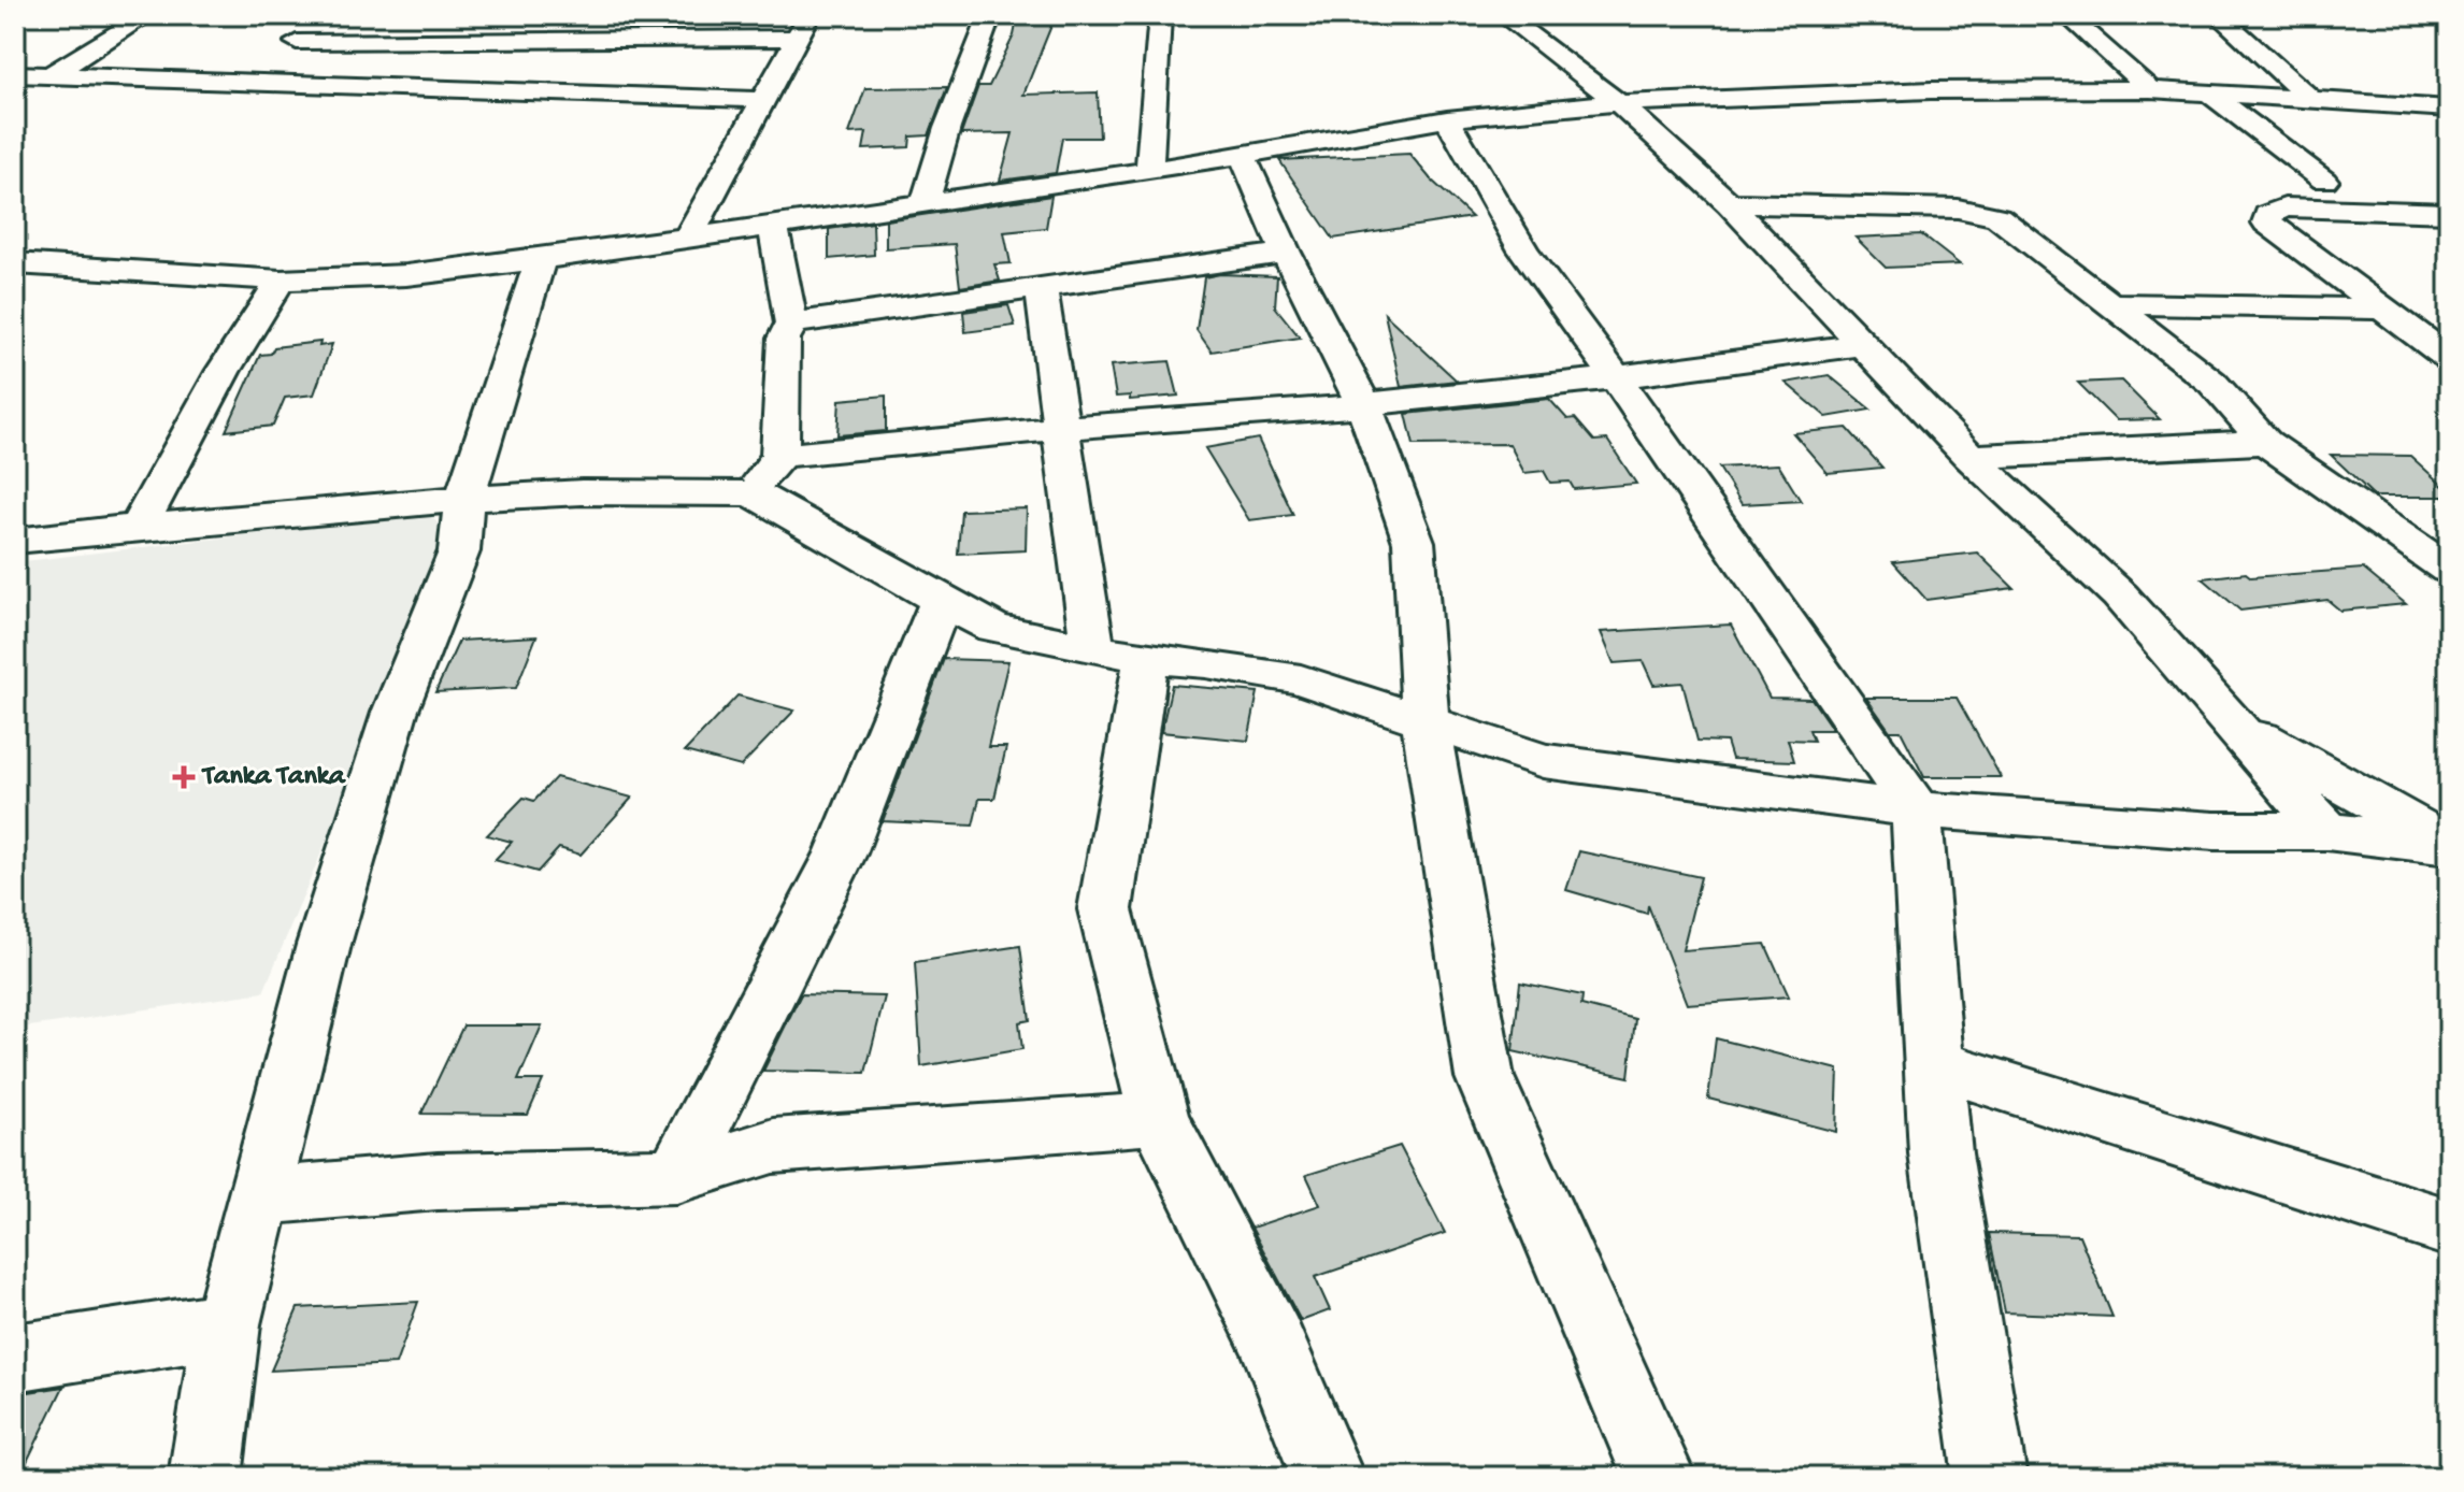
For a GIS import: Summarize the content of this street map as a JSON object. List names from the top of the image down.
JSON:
{
  "places": {
    "health": ["Tanka Tanka"]
  }
}
